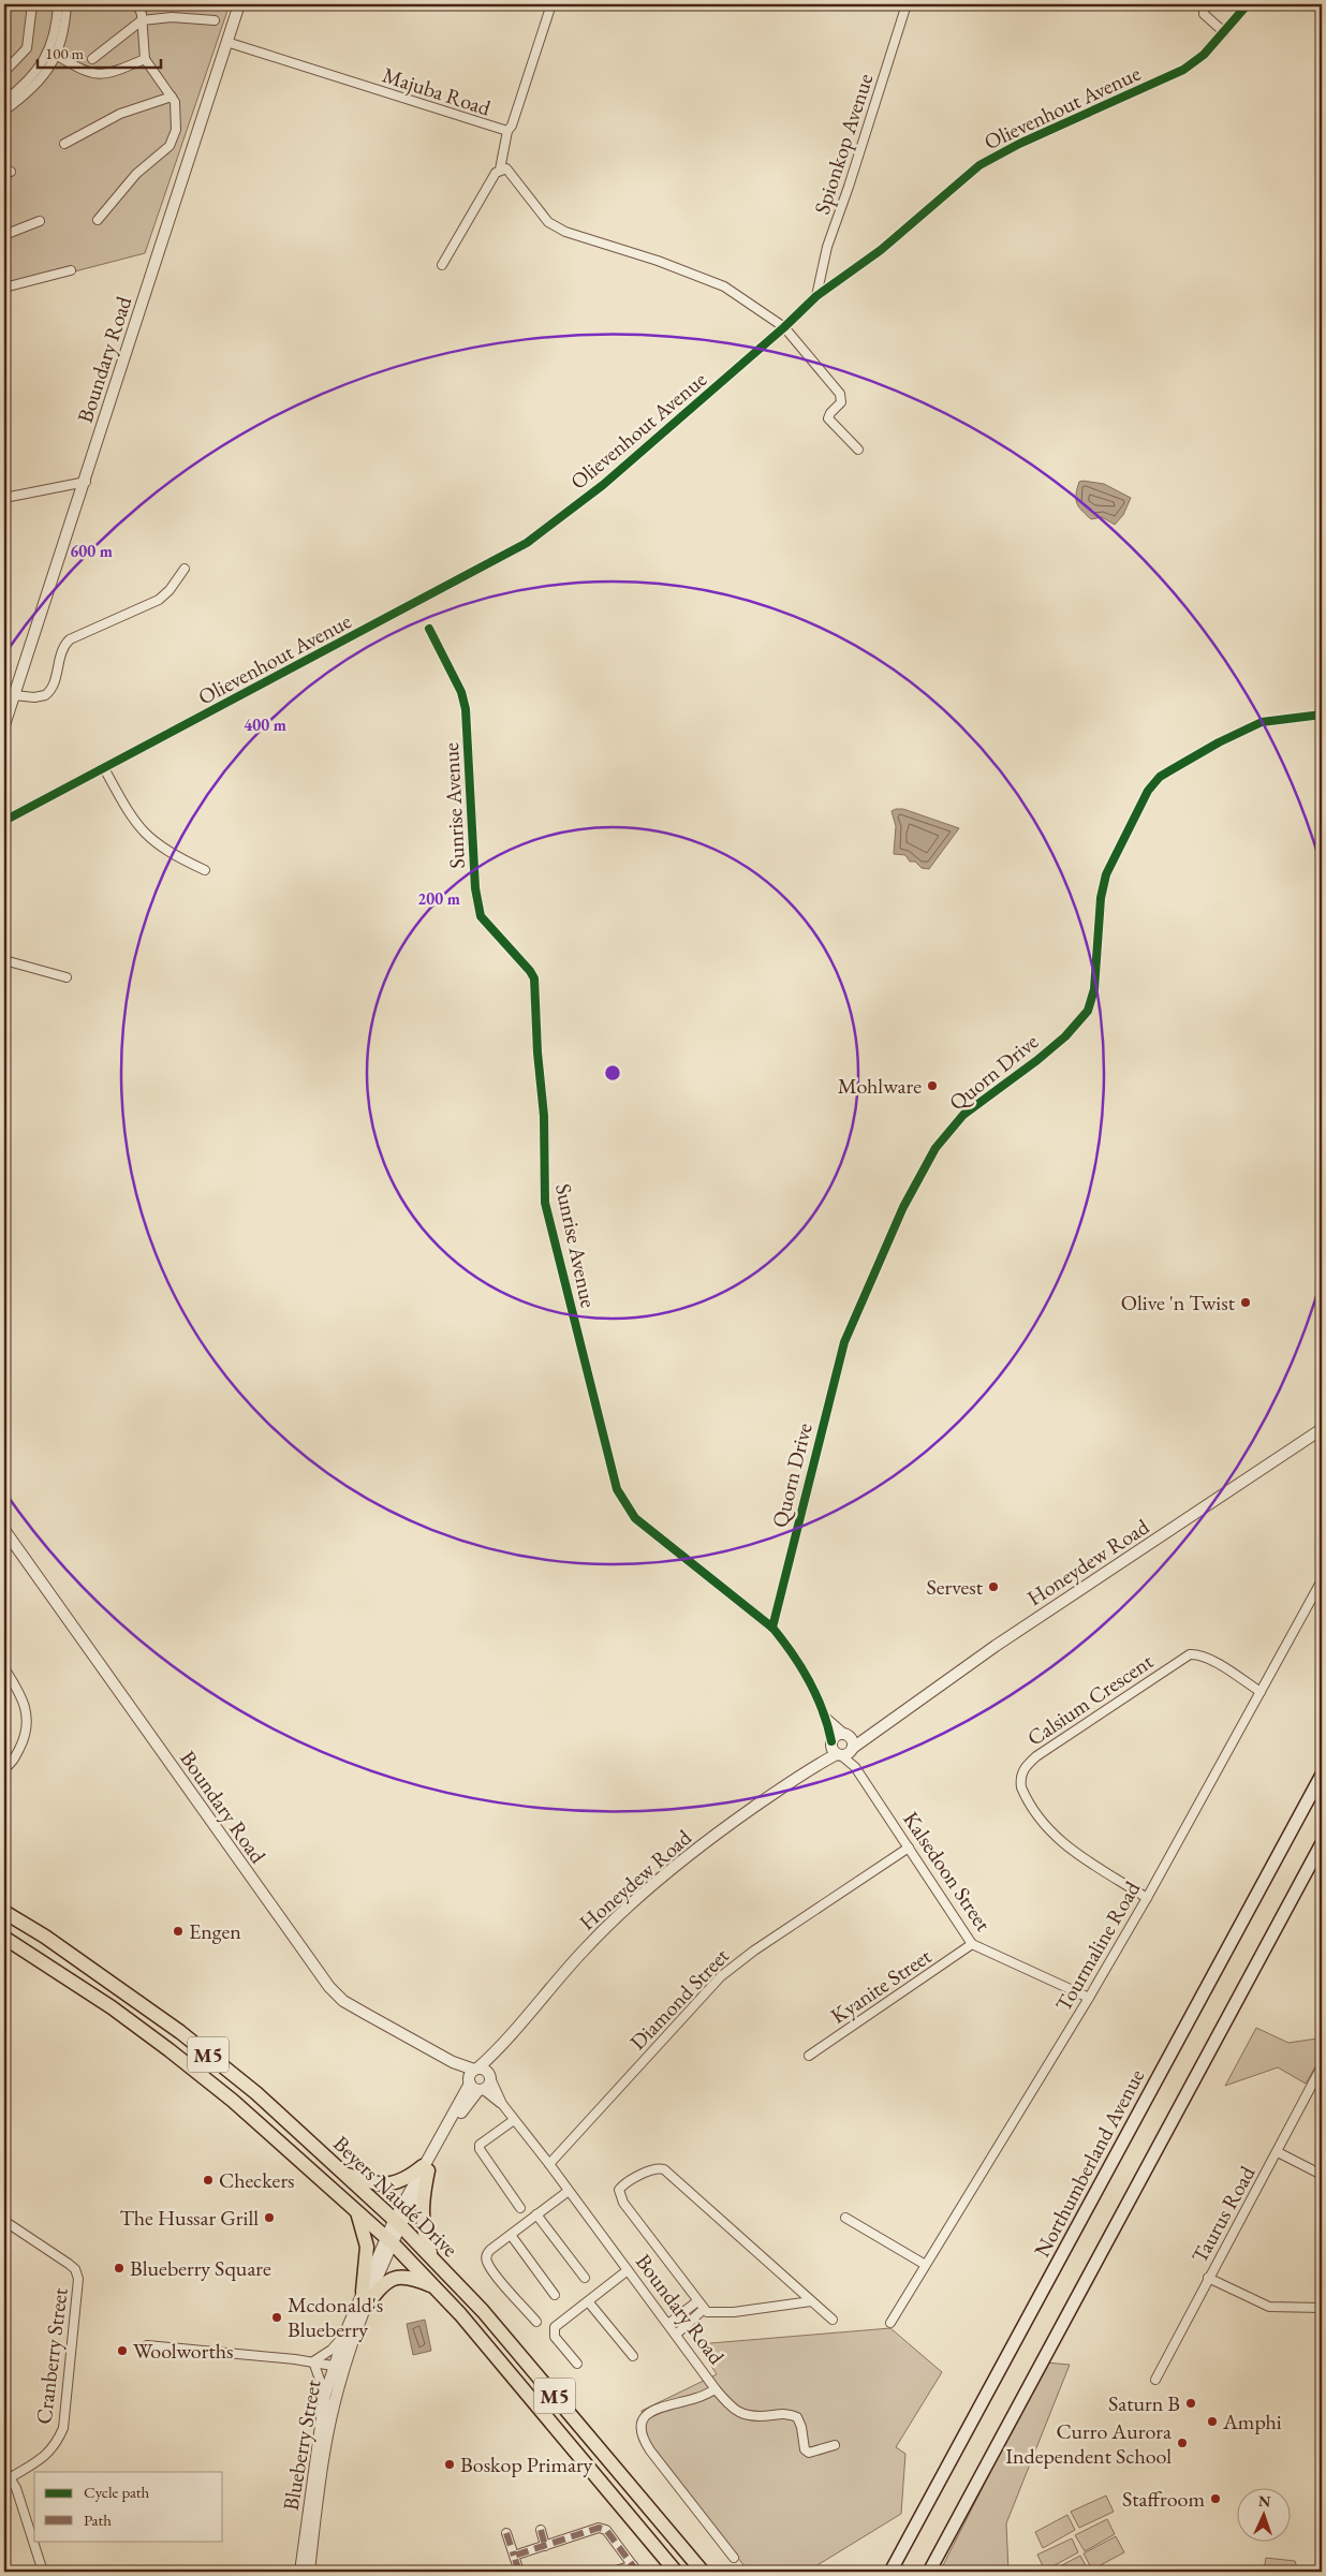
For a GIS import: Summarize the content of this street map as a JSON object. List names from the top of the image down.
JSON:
{
  "streets": {
    "main road": ["M5", "Northumberland Avenue", "Beyers Naudé Drive"],
    "street": [
      "Majuba Road",
      "Olievenhout Avenue",
      "Spionkop Avenue",
      "Boundary Road",
      "Sunrise Avenue",
      "Quorn Drive",
      "Honeydew Road",
      "Calsium Crescent",
      "Kalsedoon Street",
      "Tourmaline Road",
      "Kyanite Street",
      "Diamond Street",
      "Taurus Road",
      "Cranberry Street",
      "Blueberry Street"
    ]
  },
  "crossings": [
    ["Majuba Road", "Boundary Road"],
    ["Olievenhout Avenue", "Spionkop Avenue"],
    ["Boundary Road", "Honeydew Road"],
    ["Boundary Road", "Diamond Street"],
    ["Sunrise Avenue", "Quorn Drive"],
    ["Sunrise Avenue", "Honeydew Road"],
    ["Sunrise Avenue", "Kalsedoon Street"],
    ["Honeydew Road", "Kalsedoon Street"],
    ["Honeydew Road", "Beyers Naudé Drive"],
    ["Honeydew Road", "Blueberry Street"],
    ["Calsium Crescent", "Tourmaline Road"],
    ["Kalsedoon Street", "Tourmaline Road"],
    ["Kalsedoon Street", "Kyanite Street"],
    ["Kalsedoon Street", "Diamond Street"],
    ["Beyers Naudé Drive", "Blueberry Street"]
  ],
  "places": [
    "Mohlware",
    "Olive 'n Twist",
    "Servest",
    "Engen",
    "Checkers",
    "The Hussar Grill",
    "Blueberry Square",
    "Mcdonald's Blueberry",
    "Woolworths",
    "Saturn B",
    "Amphi",
    "Curro Aurora Independent School",
    "Boskop Primary",
    "Staffroom"
  ],
  "legend": ["Cycle path", "Path"],
  "scale_bar": "100 m",
  "north": "top",
  "rings": ["600 m", "400 m", "200 m"]
}
